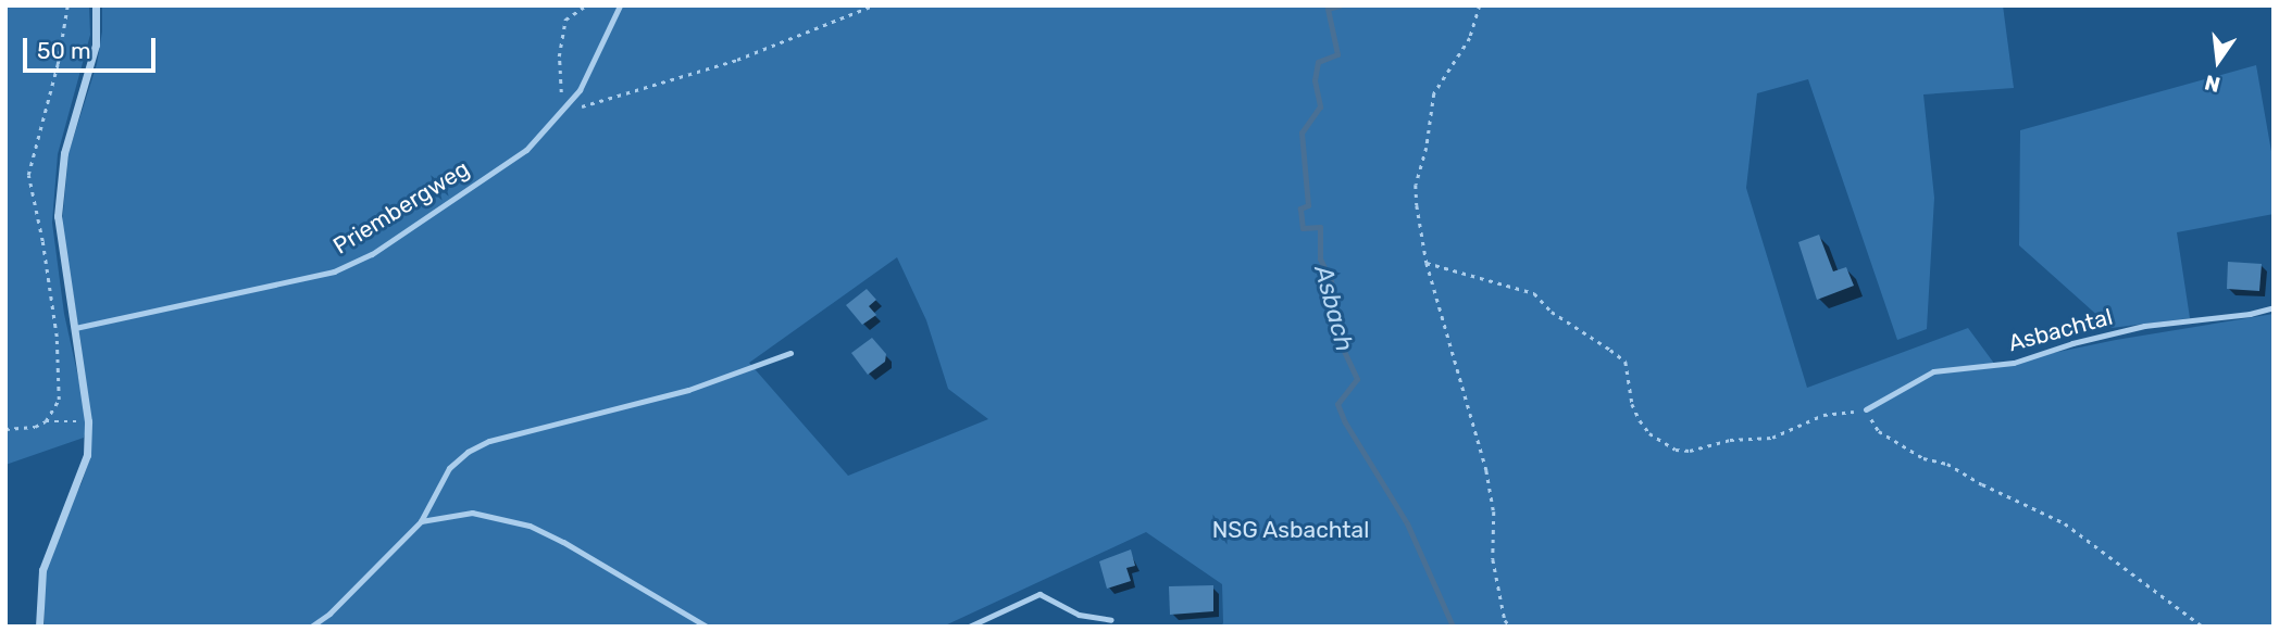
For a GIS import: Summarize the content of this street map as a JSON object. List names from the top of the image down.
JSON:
{
  "streets": {
    "lane": ["Priembergweg", "Asbachtal"]
  },
  "water": ["Asbach"],
  "parks": ["NSG Asbachtal"],
  "scale_bar": "50 m",
  "north": "bottom"
}
